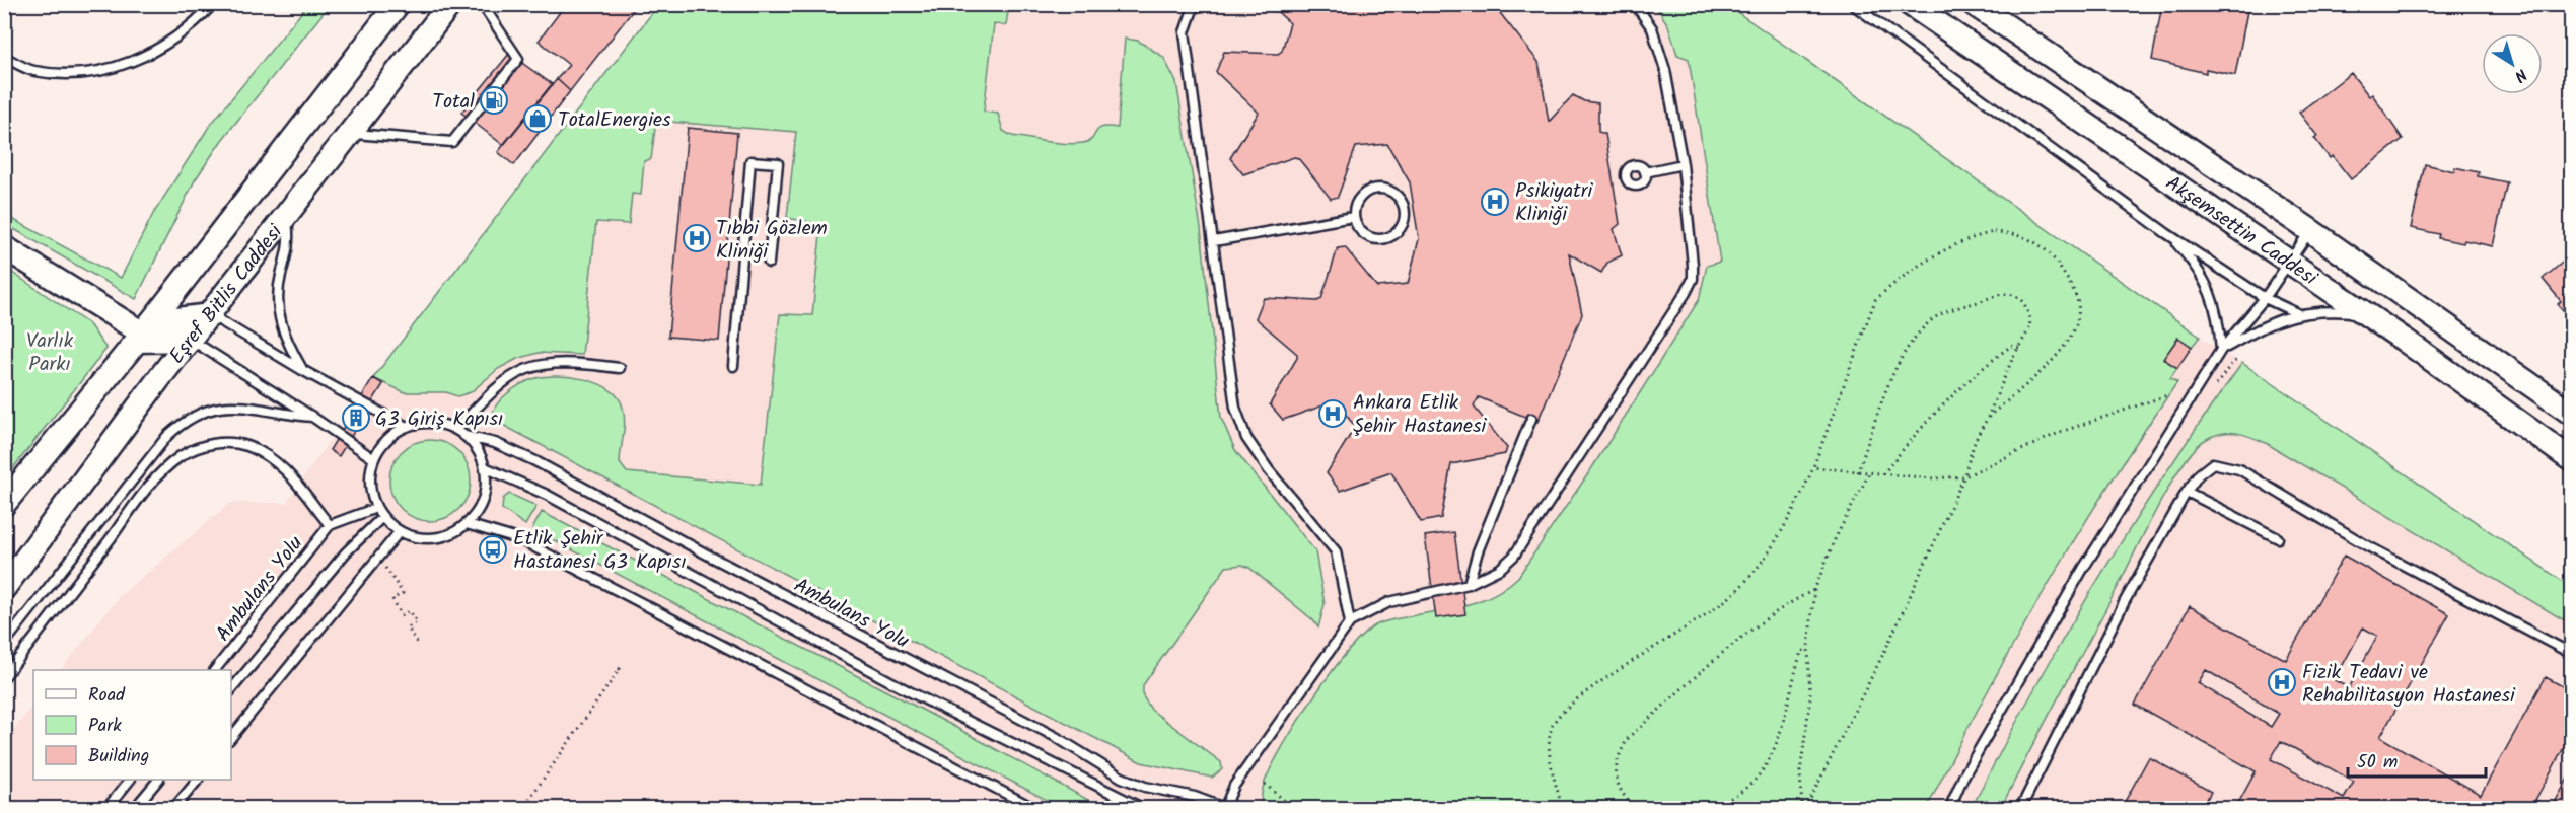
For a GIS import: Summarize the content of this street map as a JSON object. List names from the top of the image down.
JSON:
{
  "streets": {
    "main road": ["Akşemsettin Caddesi", "Eşref Bitlis Caddesi"],
    "lane": ["Ambulans Yolu"]
  },
  "parks": ["Varlık Parkı"],
  "places": {
    "fuel station": ["Total"],
    "shop": ["TotalEnergies"],
    "hospital": [
      "Psikiyatri Kliniği",
      "Tıbbi Gözlem Kliniği",
      "Ankara Etlik Şehir Hastanesi",
      "Fizik Tedavi ve Rehabilitasyon Hastanesi"
    ],
    "building": ["G3 Giriş Kapısı"],
    "bus stop": ["Etlik Şehir Hastanesi G3 Kapısı"]
  },
  "legend": ["Road", "Park", "Building"],
  "scale_bar": "50 m",
  "north": "bottom right"
}
